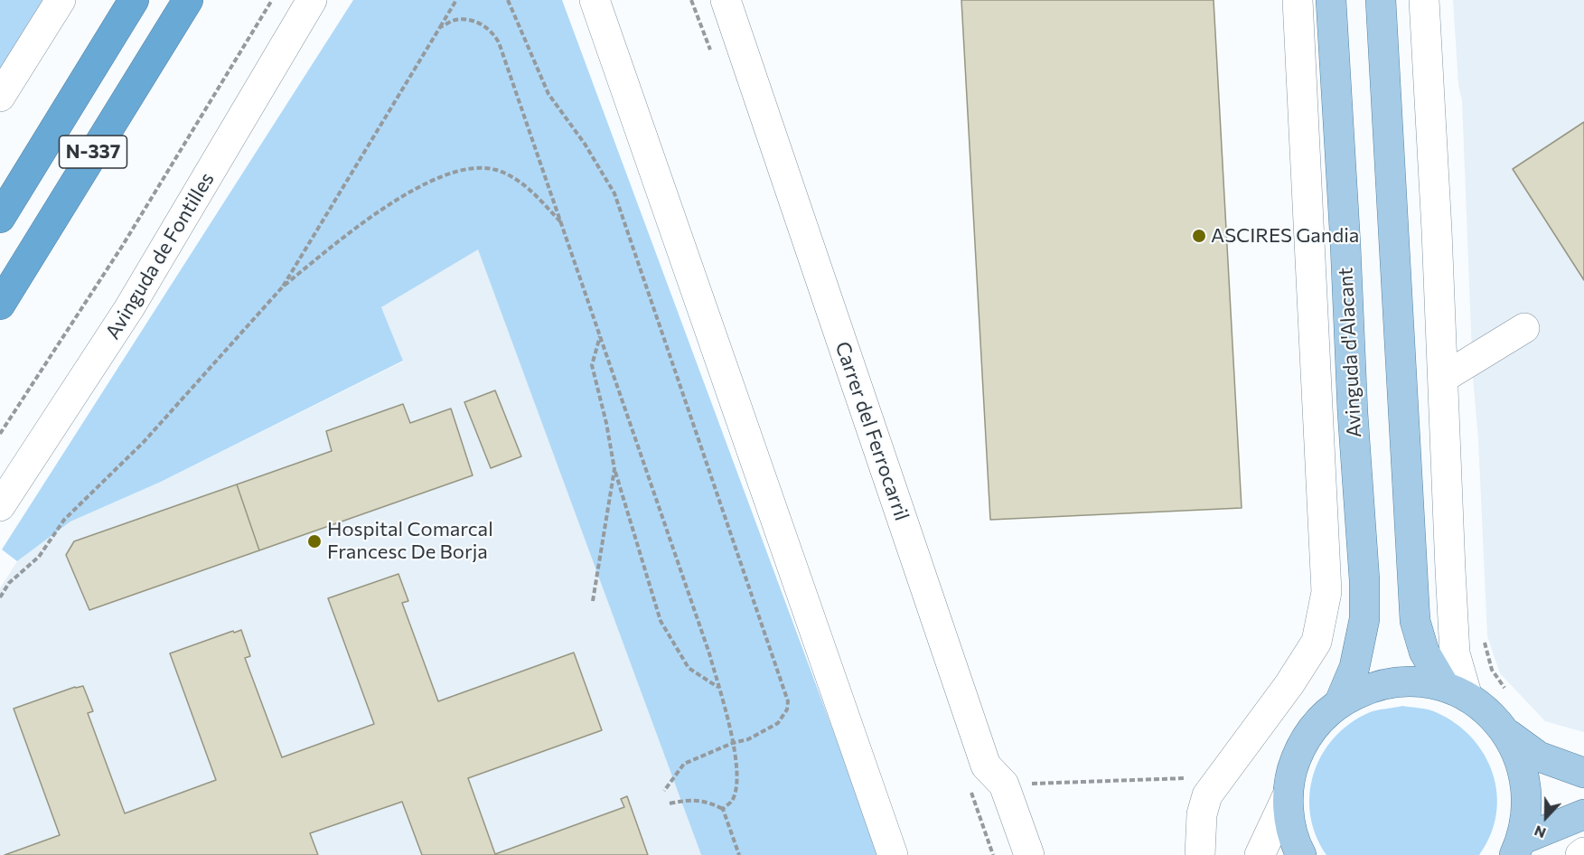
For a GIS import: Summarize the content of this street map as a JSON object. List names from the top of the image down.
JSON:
{
  "streets": {
    "highway": ["N-337"],
    "main road": ["Avinguda d'Alacant"],
    "street": ["Avinguda de Fontilles", "Carrer del Ferrocarril"]
  },
  "places": ["ASCIRES Gandia", "Hospital Comarcal Francesc De Borja"],
  "north": "bottom"
}
